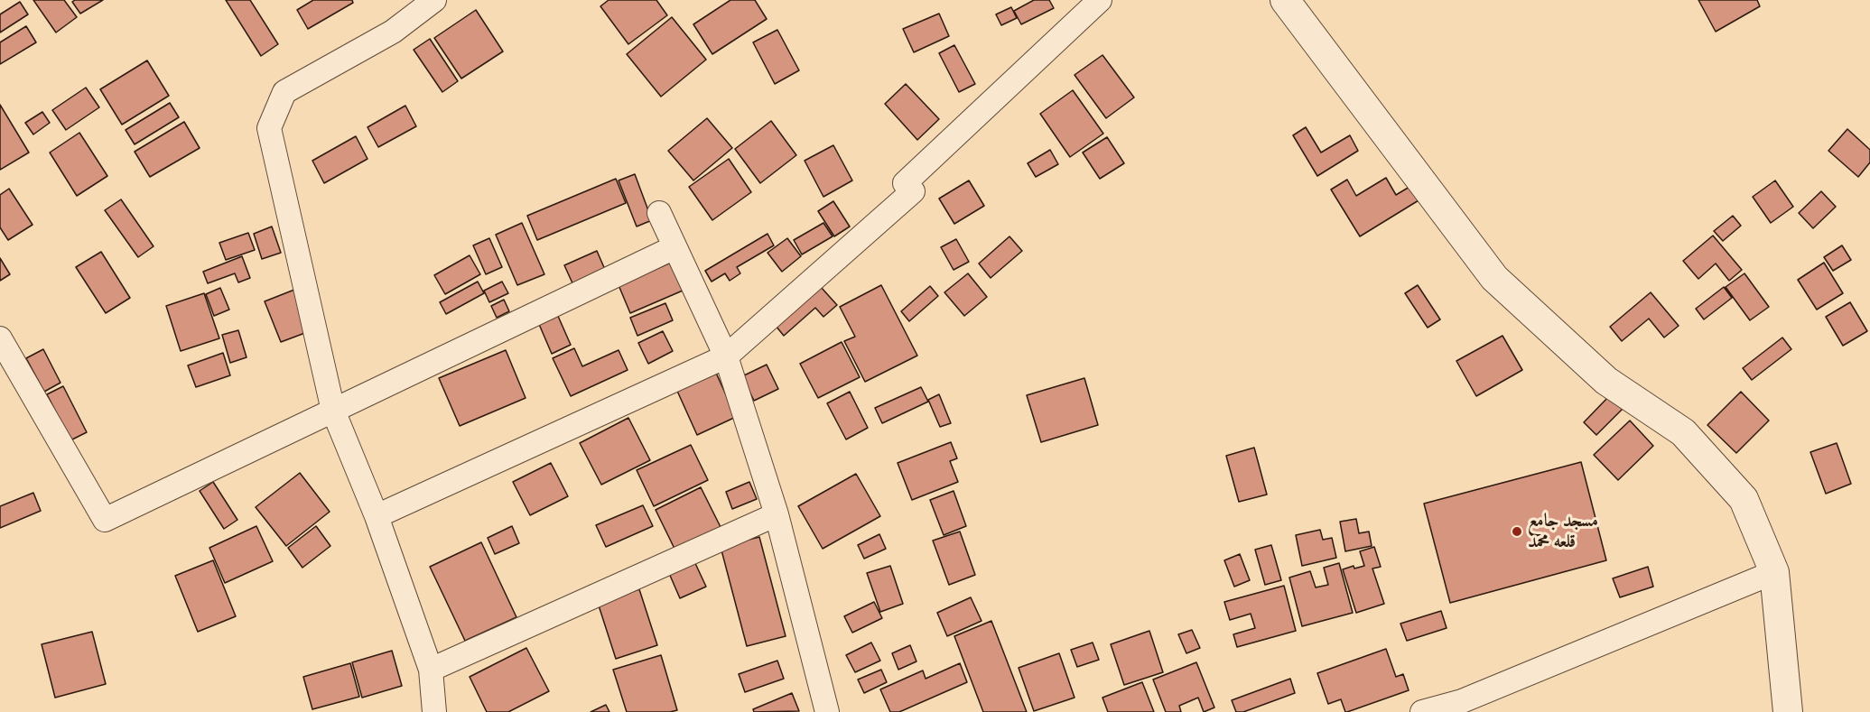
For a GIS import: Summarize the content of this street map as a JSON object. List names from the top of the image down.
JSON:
{
  "places": ["مسجد جامع قلعه محمد"]
}
